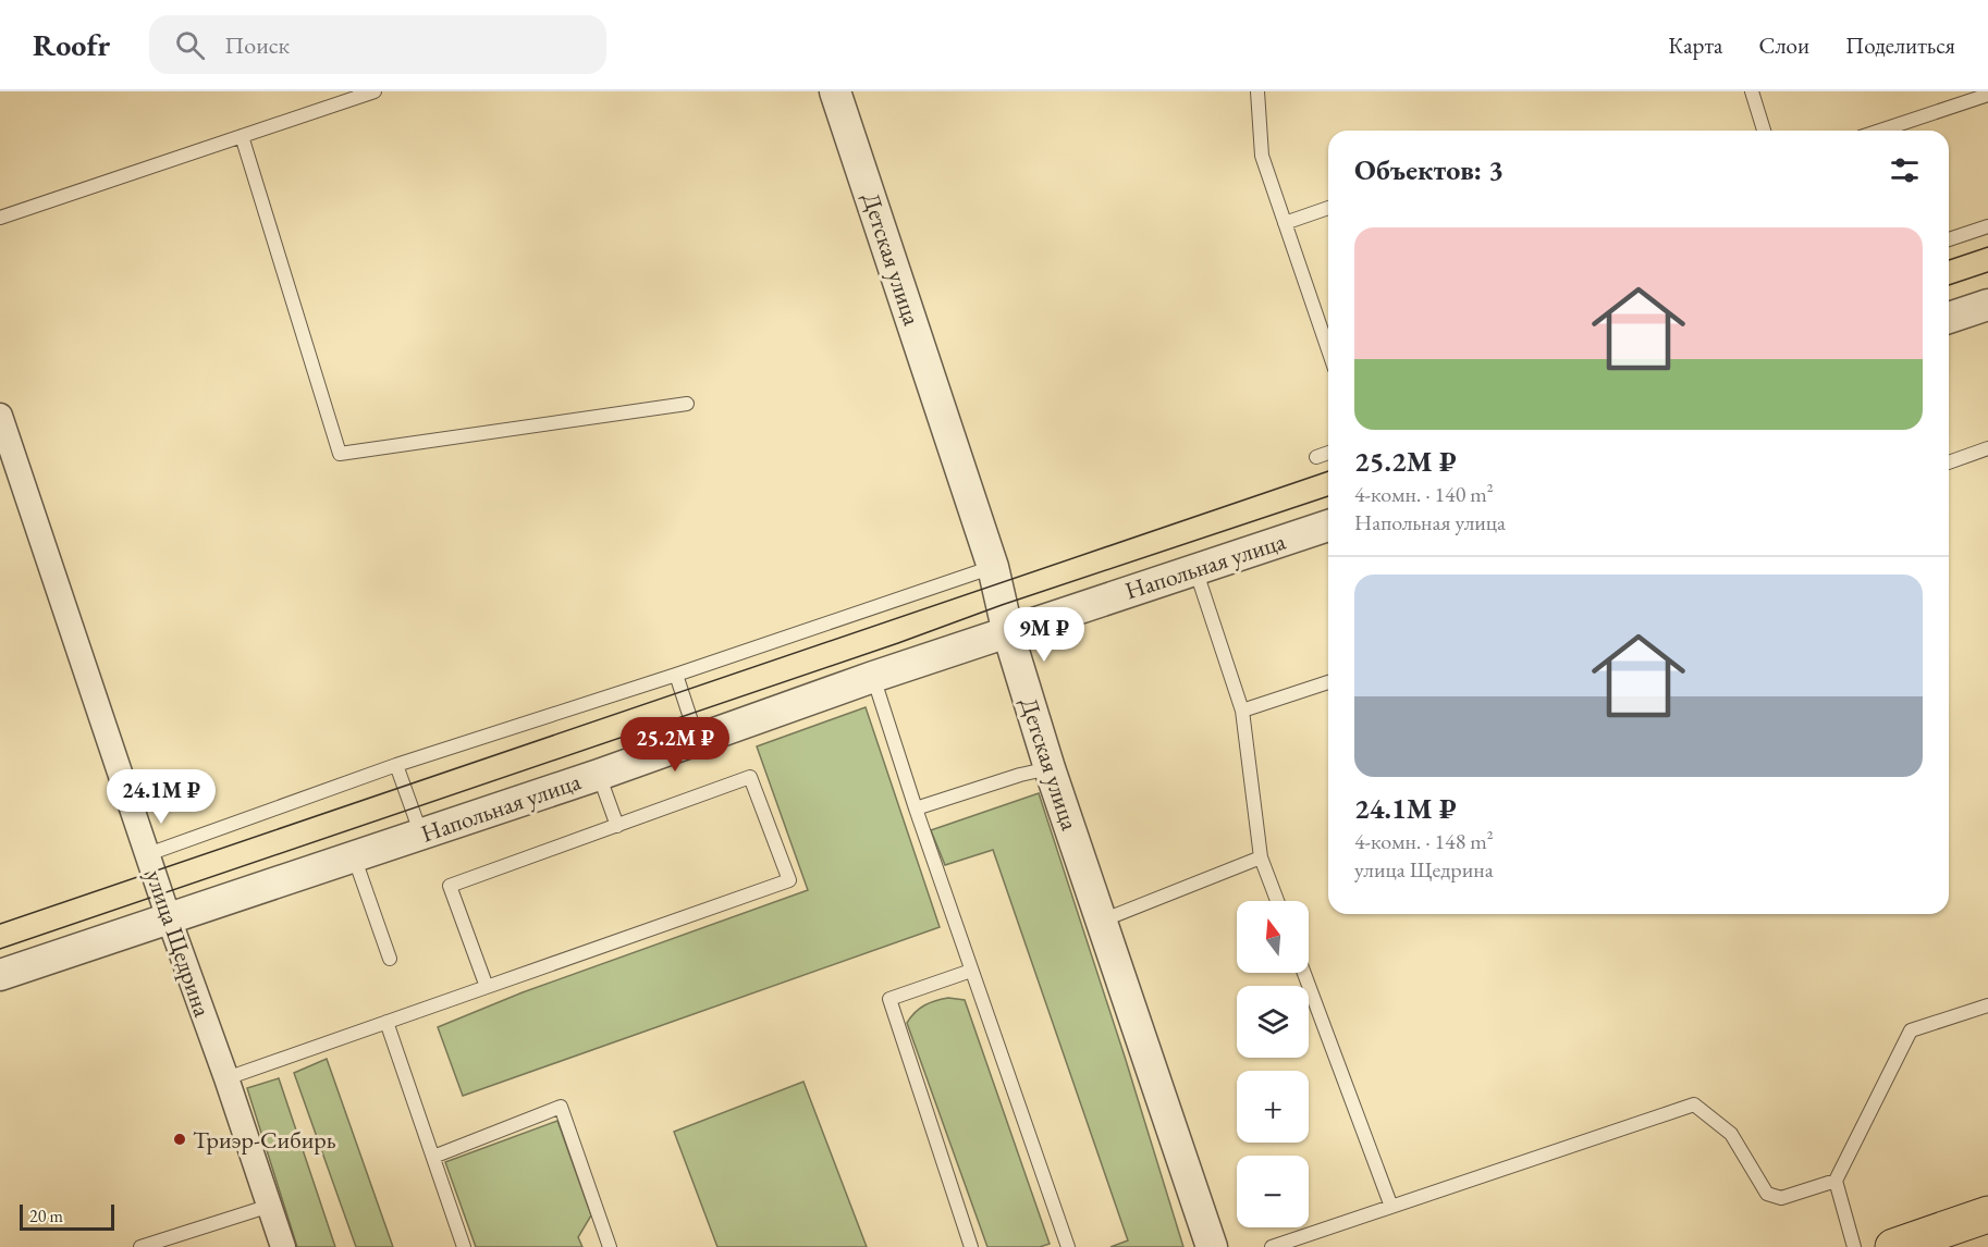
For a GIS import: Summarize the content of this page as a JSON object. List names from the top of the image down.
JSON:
{
  "streets": {
    "street": ["Детская улица", "Напольная улица", "улица Щедрина"]
  },
  "crossings": [
    ["Детская улица", "Напольная улица"],
    ["Напольная улица", "улица Щедрина"]
  ],
  "places": ["Триэр-Сибирь"],
  "scale_bar": "20 m",
  "north": "top",
  "page": {
    "header": "Roofr",
    "search": "Поиск",
    "nav": ["Карта", "Слои", "Поделиться"],
    "heading": "Объектов: 3",
    "list": [
      {
        "name": "25.2M ₽",
        "note": "4-комн. · 140 m² · Напольная улица"
      },
      {
        "name": "24.1M ₽",
        "note": "4-комн. · 148 m² · улица Щедрина"
      }
    ],
    "price": ["9M ₽", "25.2M ₽", "24.1M ₽"],
    "map_buttons": ["+", "−"],
    "scale": "20 m"
  }
}
